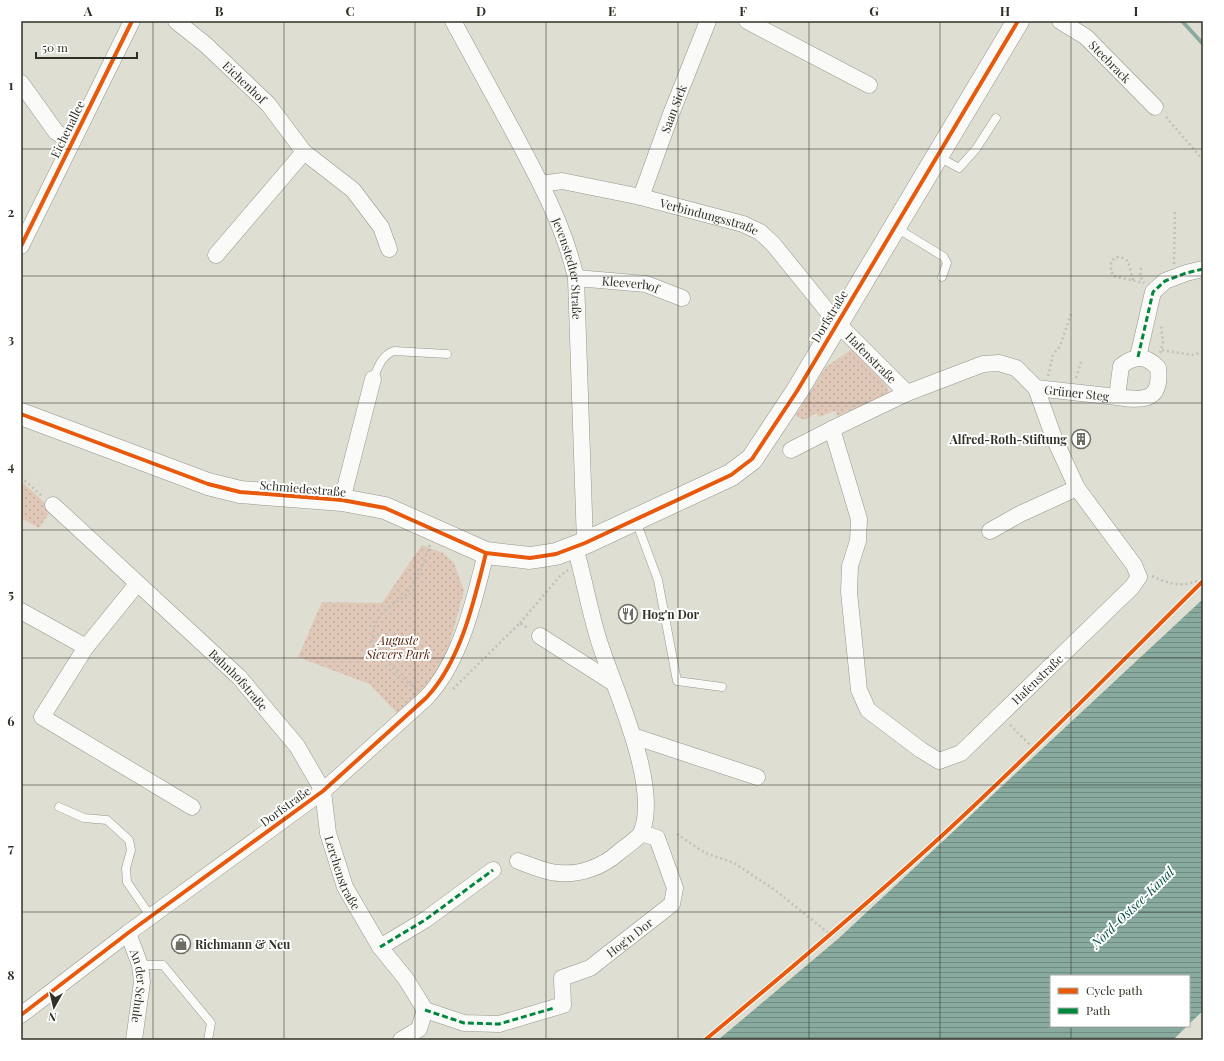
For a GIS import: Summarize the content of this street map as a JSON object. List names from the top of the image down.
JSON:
{
  "streets": {
    "street": [
      "Steebrack",
      "Eichenhof",
      "Saan Sick",
      "Eichenallee",
      "Verbindungsstraße",
      "Jevenstedter Straße",
      "Kleeverhof",
      "Dorfstraße",
      "Hafenstraße",
      "Grüner Steg",
      "Schmiedestraße",
      "Bahnhofstraße",
      "Lerchenstraße",
      "Hog'n Dor",
      "An der Schule"
    ]
  },
  "crossings": [
    ["Saan Sick", "Verbindungsstraße"],
    ["Verbindungsstraße", "Jevenstedter Straße"],
    ["Verbindungsstraße", "Dorfstraße"],
    ["Verbindungsstraße", "Hafenstraße"],
    ["Jevenstedter Straße", "Kleeverhof"],
    ["Jevenstedter Straße", "Dorfstraße"],
    ["Jevenstedter Straße", "Schmiedestraße"],
    ["Dorfstraße", "Hafenstraße"],
    ["Dorfstraße", "Schmiedestraße"],
    ["Dorfstraße", "Bahnhofstraße"],
    ["Dorfstraße", "Lerchenstraße"],
    ["Dorfstraße", "An der Schule"],
    ["Hafenstraße", "Grüner Steg"],
    ["Bahnhofstraße", "Lerchenstraße"],
    ["Lerchenstraße", "Hog'n Dor"]
  ],
  "water": ["Nord-Ostsee-Kanal"],
  "parks": ["Auguste Sievers Park"],
  "places": {
    "building": ["Alfred-Roth-Stiftung"],
    "restaurant": ["Hog'n Dor"],
    "shop": ["Richmann & Neu"]
  },
  "legend": ["Cycle path", "Path"],
  "scale_bar": "50 m",
  "north": "bottom",
  "grid": {
    "columns": [
      "A",
      "B",
      "C",
      "D",
      "E",
      "F",
      "G",
      "H",
      "I"
    ],
    "rows": [
      "1",
      "2",
      "3",
      "4",
      "5",
      "6",
      "7",
      "8"
    ]
  }
}
